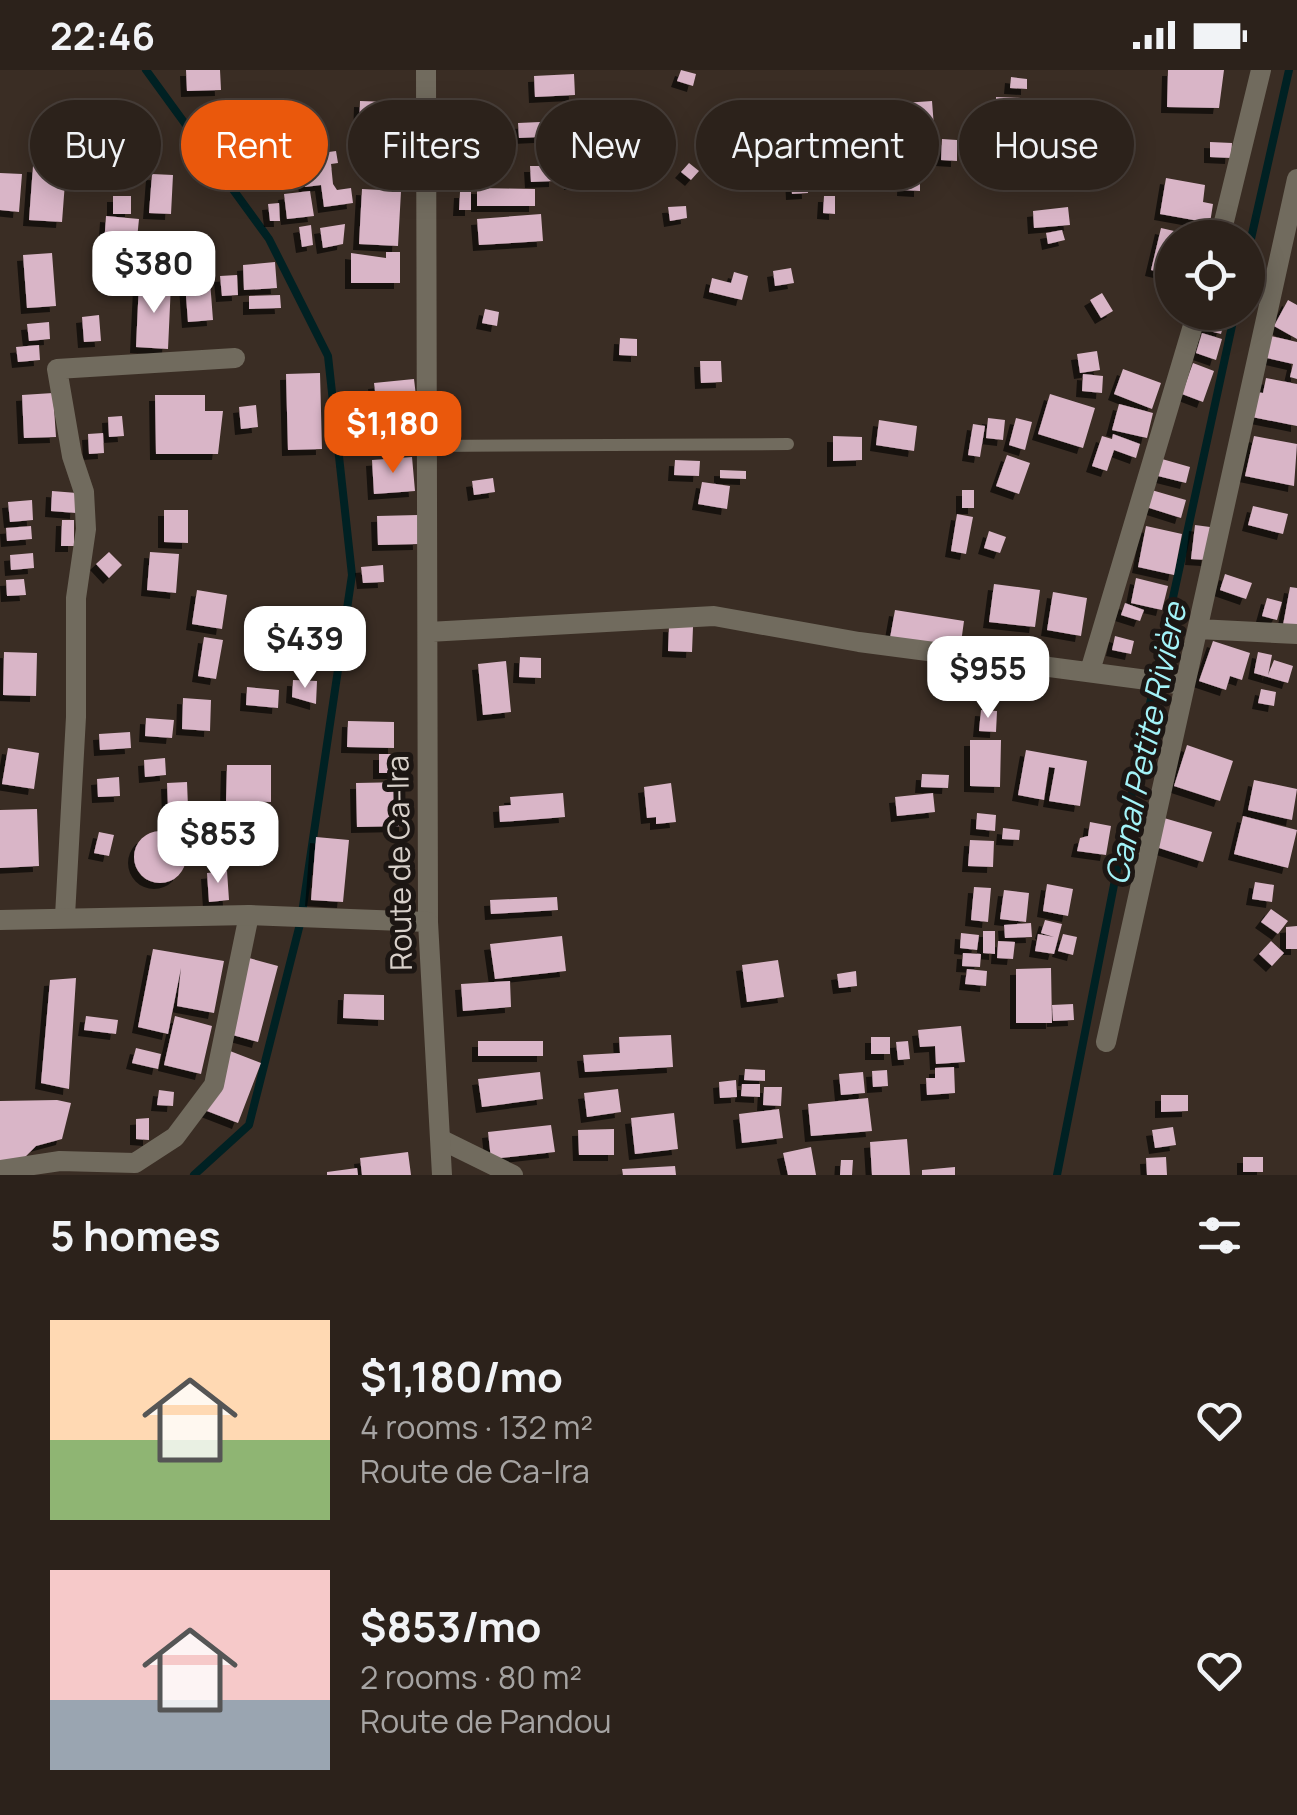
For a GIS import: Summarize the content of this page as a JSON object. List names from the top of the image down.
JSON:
{
  "streets": {
    "street": ["Route de Ca-Ira"]
  },
  "water": ["Canal Petite Rivière"],
  "page": {
    "status": "22:46",
    "chip": [
      "Buy",
      "Rent",
      "Filters",
      "New",
      "Apartment",
      "House"
    ],
    "price": [
      "$380",
      "$1,180",
      "$439",
      "$955",
      "$853"
    ],
    "heading": "5 homes",
    "list": [
      {
        "name": "$1,180/mo",
        "note": "4 rooms · 132 m² · Route de Ca-Ira"
      },
      {
        "name": "$853/mo",
        "note": "2 rooms · 80 m² · Route de Pandou"
      }
    ]
  }
}
